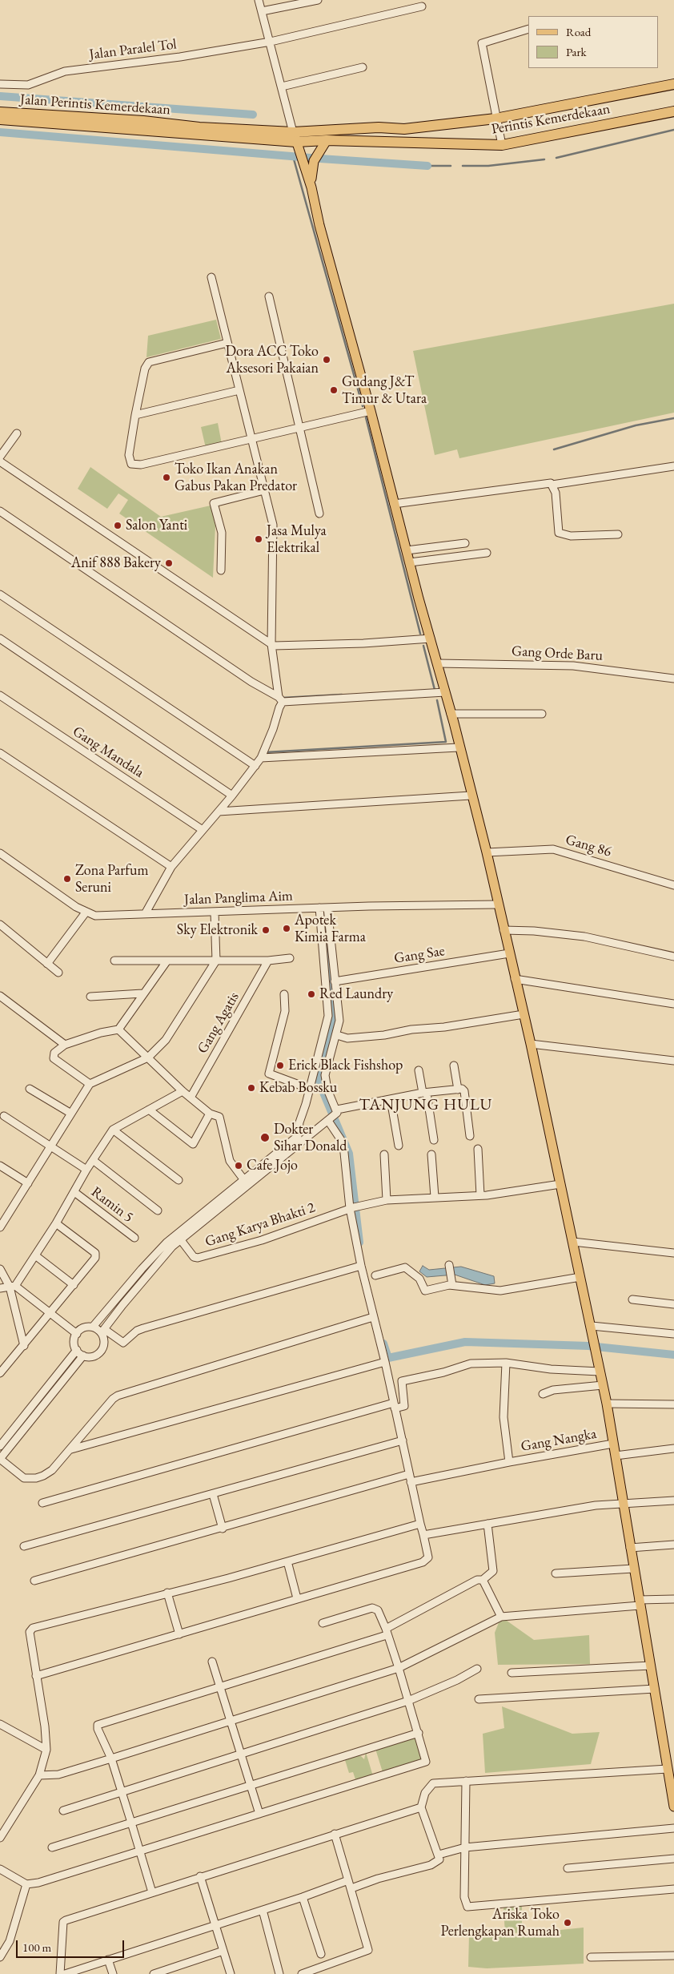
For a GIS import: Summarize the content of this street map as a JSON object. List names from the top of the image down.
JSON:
{
  "streets": {
    "highway": ["Jalan Perintis Kemerdekaan", "Perintis Kemerdekaan"],
    "street": [
      "Jalan Paralel Tol",
      "Gang Orde Baru",
      "Gang Mandala",
      "Gang 86",
      "Jalan Panglima Aim",
      "Gang Sae",
      "Gang Agatis",
      "Ramin 5",
      "Gang Karya Bhakti 2",
      "Gang Nangka"
    ]
  },
  "districts": ["TANJUNG HULU"],
  "places": [
    "Dora ACC Toko Aksesori Pakaian",
    "Gudang J&T Timur & Utara",
    "Toko Ikan Anakan Gabus Pakan Predator",
    "Salon Yanti",
    "Jasa Mulya Elektrikal",
    "Anif 888 Bakery",
    "Zona Parfum Seruni",
    "Apotek Kimia Farma",
    "Sky Elektronik",
    "Red Laundry",
    "Erick Black Fishshop",
    "Kebab Bossku",
    "Dokter Sihar Donald",
    "Cafe Jojo",
    "Ariska Toko Perlengkapan Rumah"
  ],
  "legend": ["Road", "Park"],
  "scale_bar": "100 m"
}
